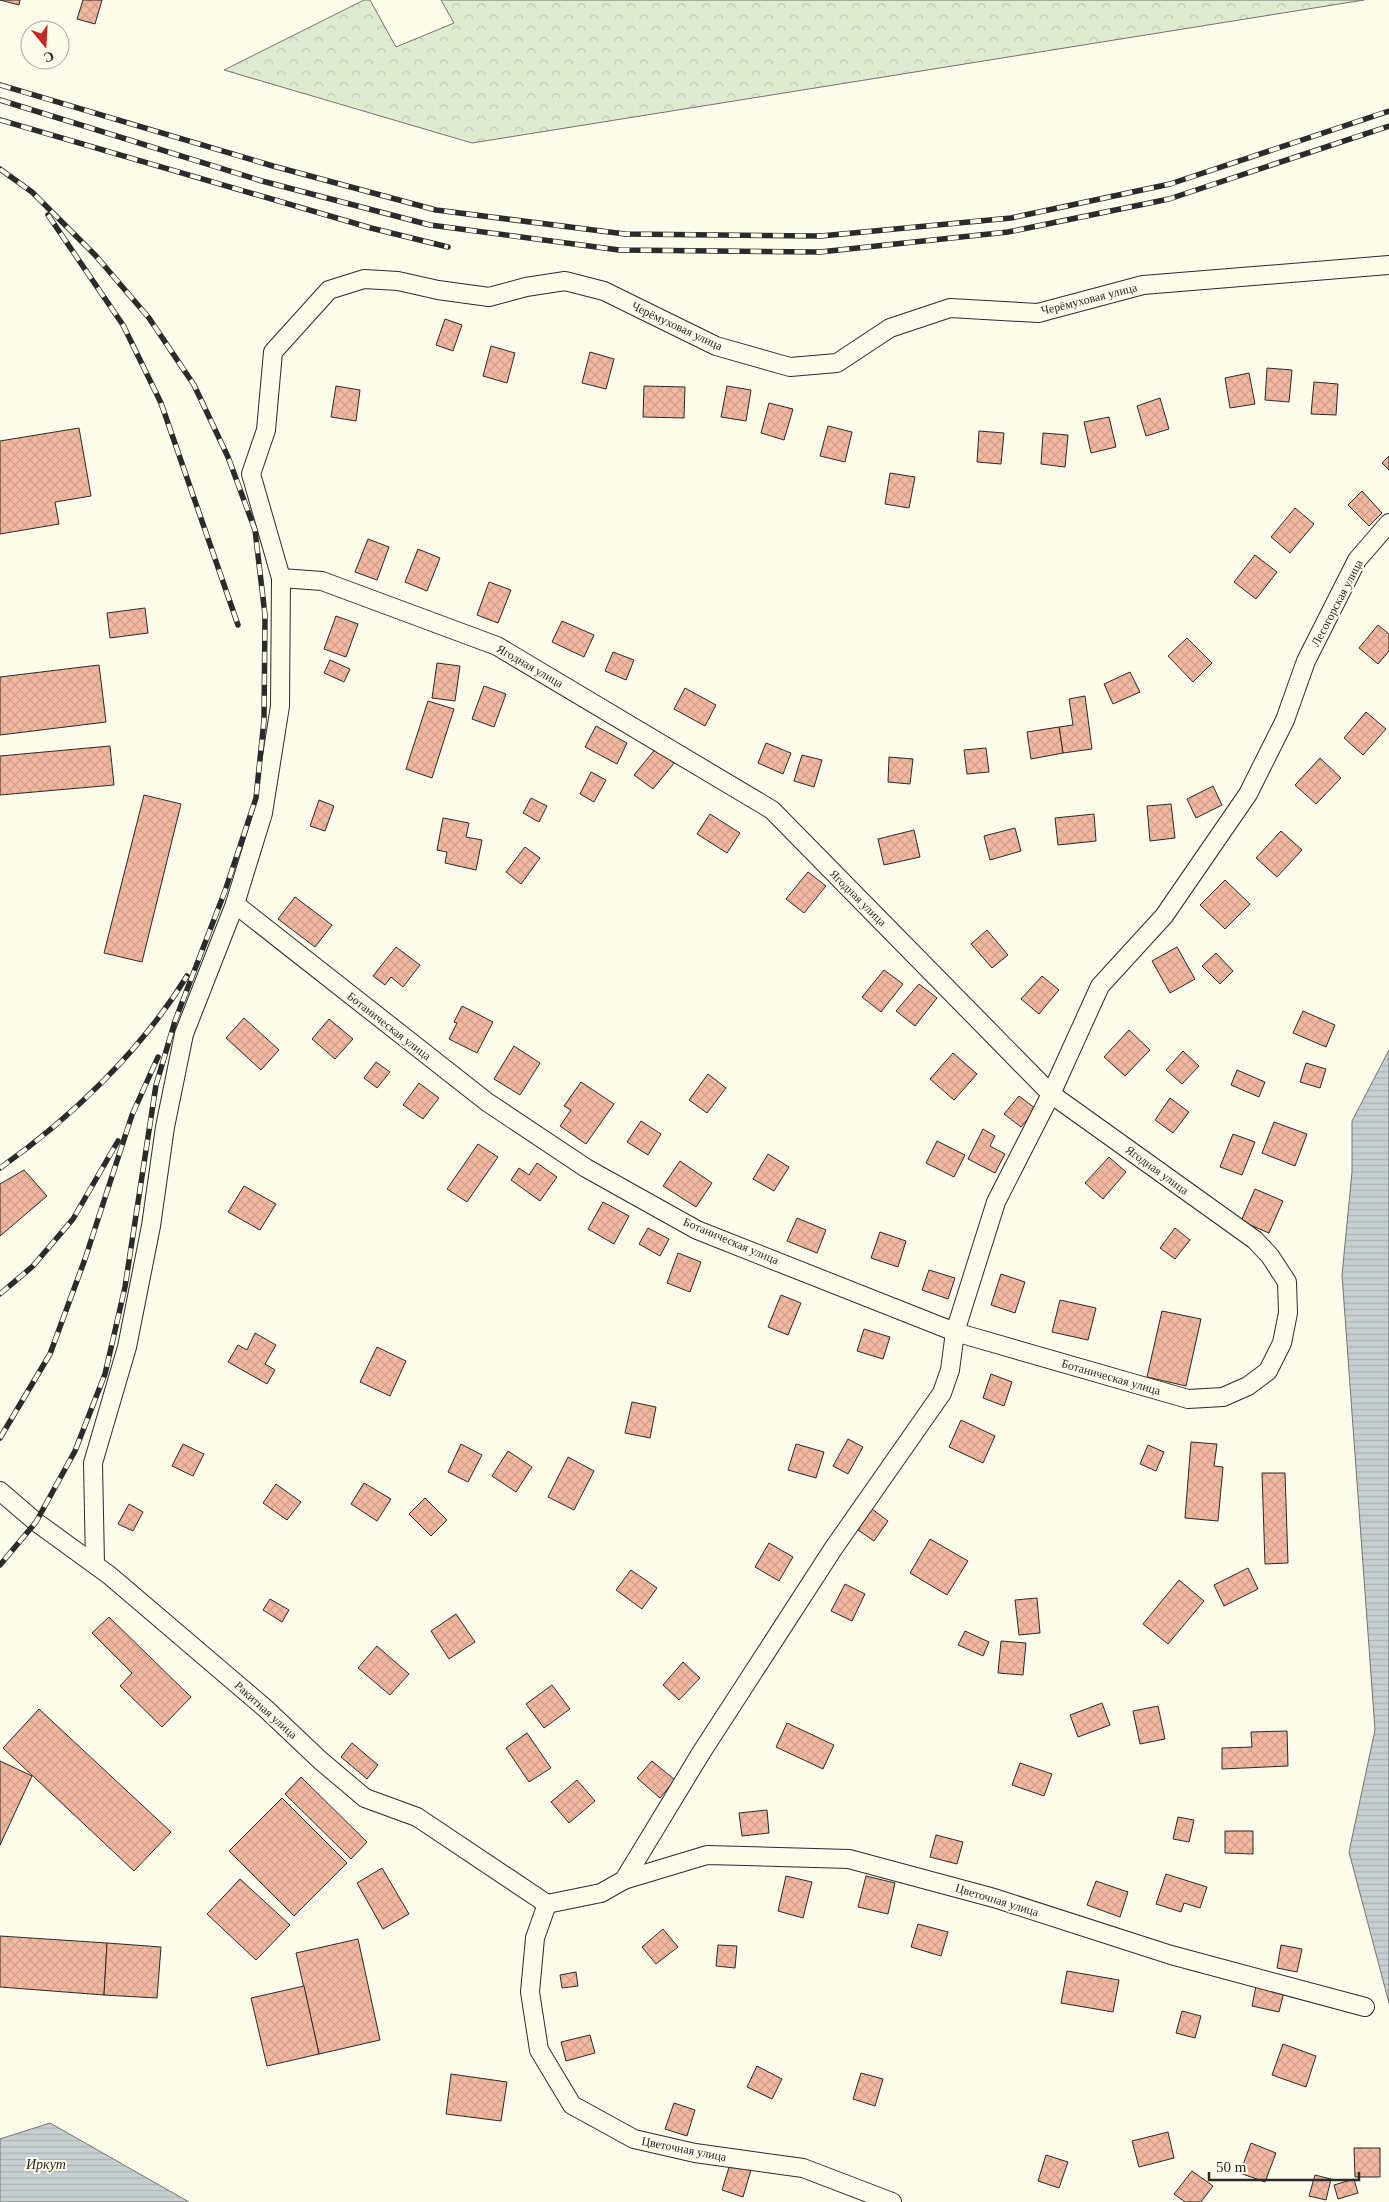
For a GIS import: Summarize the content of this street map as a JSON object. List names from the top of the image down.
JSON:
{
  "streets": {
    "street": [
      "Черёмуховая улица",
      "Лесогорская улица",
      "Ягодная улица",
      "Ботаническая улица",
      "Ракитная улица",
      "Цветочная улица"
    ]
  },
  "crossings": [
    ["Черёмуховая улица", "Ягодная улица"],
    ["Черёмуховая улица", "Ботаническая улица"],
    ["Черёмуховая улица", "Ракитная улица"],
    ["Лесогорская улица", "Ягодная улица"],
    ["Лесогорская улица", "Ботаническая улица"],
    ["Лесогорская улица", "Цветочная улица"],
    ["Ягодная улица", "Ботаническая улица"],
    ["Ракитная улица", "Цветочная улица"]
  ],
  "water": ["Иркут"],
  "scale_bar": "50 m",
  "north": "bottom"
}
